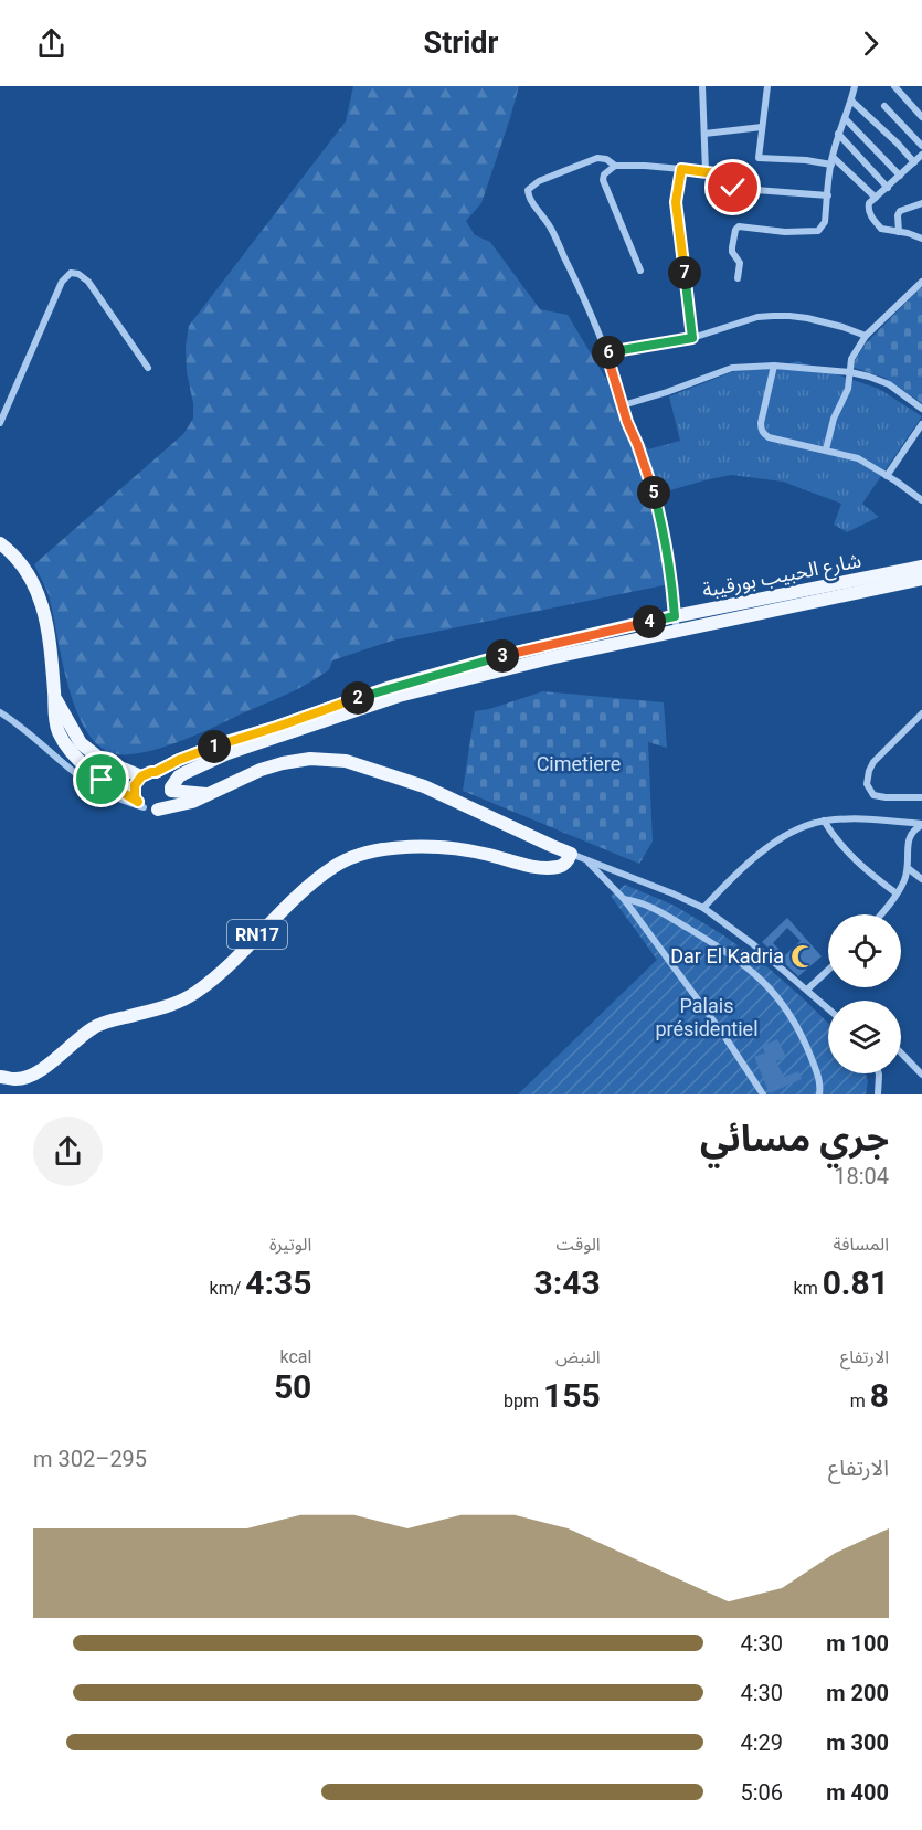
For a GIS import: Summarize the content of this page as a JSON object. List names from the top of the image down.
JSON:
{
  "streets": {
    "main road": ["شارع الحبيب بورقيبة", "RN17"]
  },
  "parks": ["Cimetiere", "Palais présidentiel"],
  "places": {
    "mosque": ["Dar El Kadria"]
  },
  "page": {
    "header": "Stridr",
    "pins": [
      "7",
      "6",
      "5",
      "4",
      "3",
      "2",
      "1"
    ],
    "heading": ["جري مسائي", "18:04"],
    "stats": [
      ["المسافة", "0.81 km"],
      ["الوقت", "3:43"],
      ["الوتيرة", "4:35 /km"],
      ["الارتفاع", "8 m"],
      ["النبض", "155 bpm"],
      ["kcal", "50"]
    ],
    "chart": ["الارتفاع", "295–302 m"],
    "list": [
      {
        "name": "100 m",
        "note": "4:30"
      },
      {
        "name": "200 m",
        "note": "4:30"
      },
      {
        "name": "300 m",
        "note": "4:29"
      },
      {
        "name": "400 m",
        "note": "5:06"
      }
    ]
  }
}
